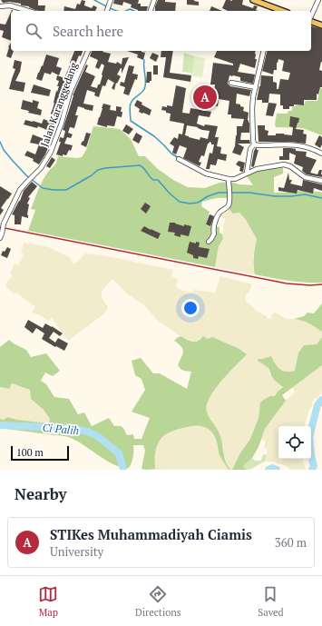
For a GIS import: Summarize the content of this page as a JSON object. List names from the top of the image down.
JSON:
{
  "streets": {
    "street": ["Jalan Karanggedang"]
  },
  "water": ["Ci Palih"],
  "scale_bar": "100 m",
  "page": {
    "search": "Search here",
    "pins": "A",
    "scale": "100 m",
    "heading": "Nearby",
    "list": [
      {
        "mark": "A",
        "name": "STIKes Muhammadiyah Ciamis",
        "note": "University",
        "value": "360 m"
      }
    ],
    "nav": ["Map", "Directions", "Saved"]
  }
}
